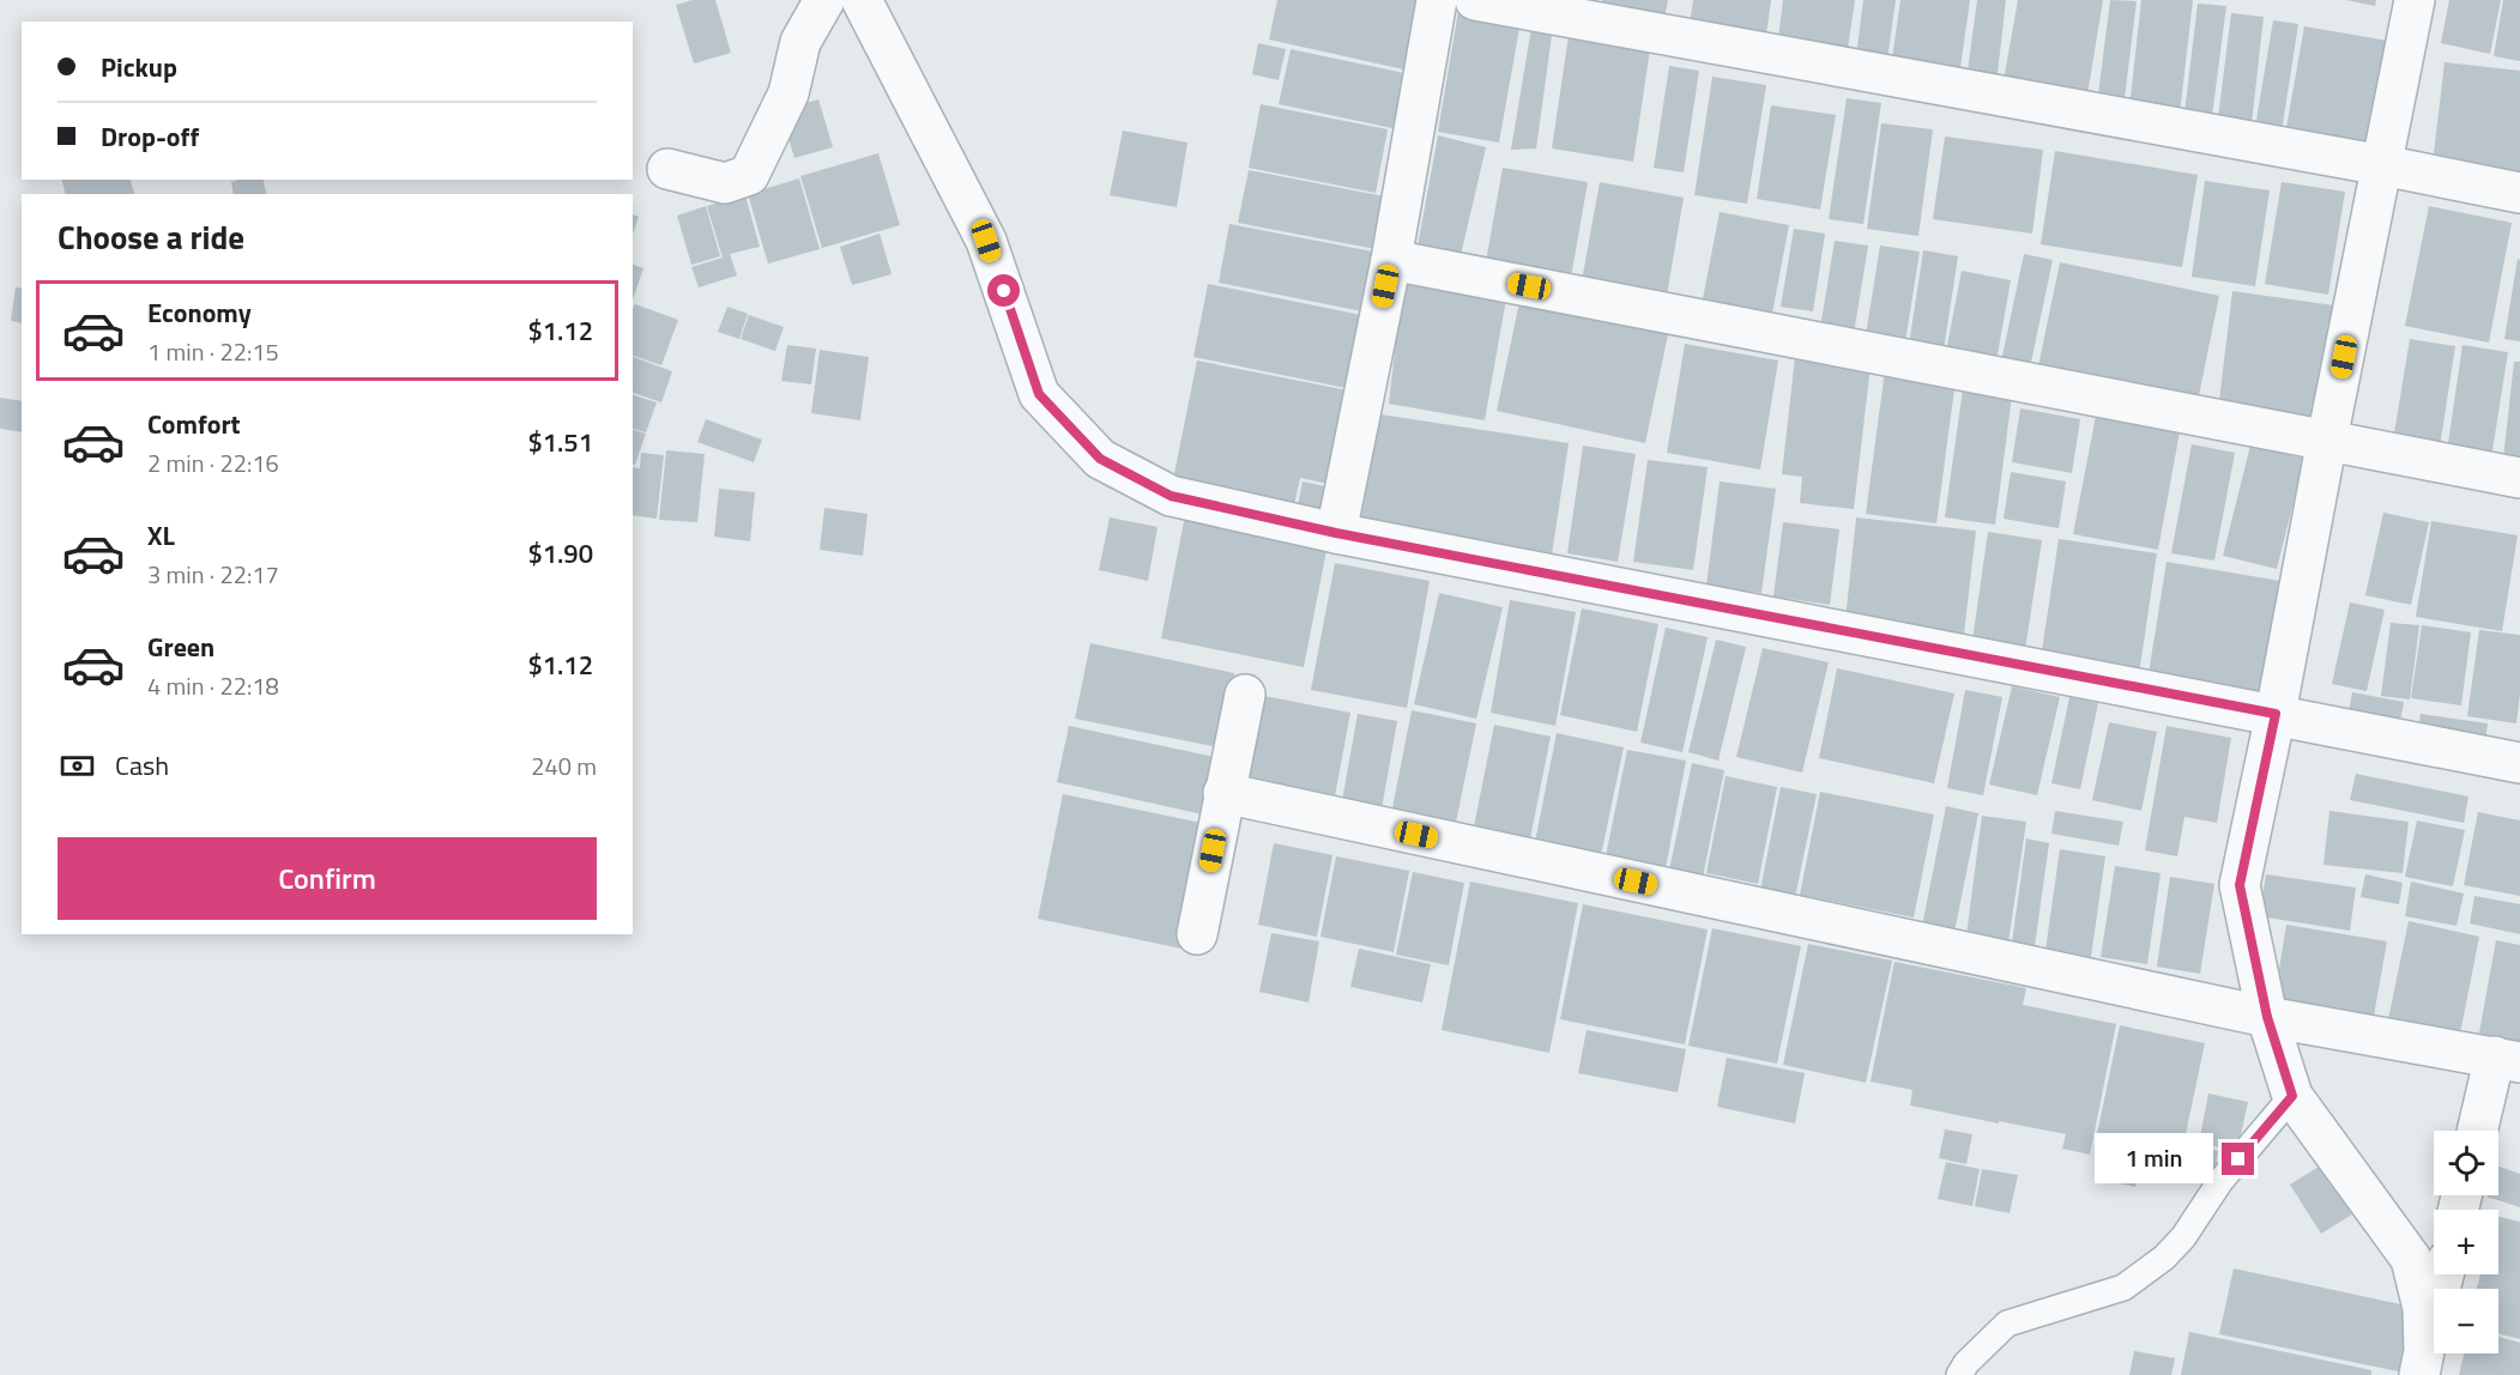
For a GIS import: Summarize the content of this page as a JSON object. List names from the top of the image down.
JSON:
{
  "page": {
    "banner": ["Pickup", "Drop-off"],
    "heading": "Choose a ride",
    "list": [
      {
        "name": "Economy",
        "note": "1 min · 22:15",
        "value": "$1.12"
      },
      {
        "name": "Comfort",
        "note": "2 min · 22:16",
        "value": "$1.51"
      },
      {
        "name": "XL",
        "note": "3 min · 22:17",
        "value": "$1.90"
      },
      {
        "name": "Green",
        "note": "4 min · 22:18",
        "value": "$1.12"
      }
    ],
    "pay": ["Cash", "240 m"],
    "buttons": "Confirm",
    "map_buttons": ["+", "−"],
    "bubble": "1 min"
  }
}
